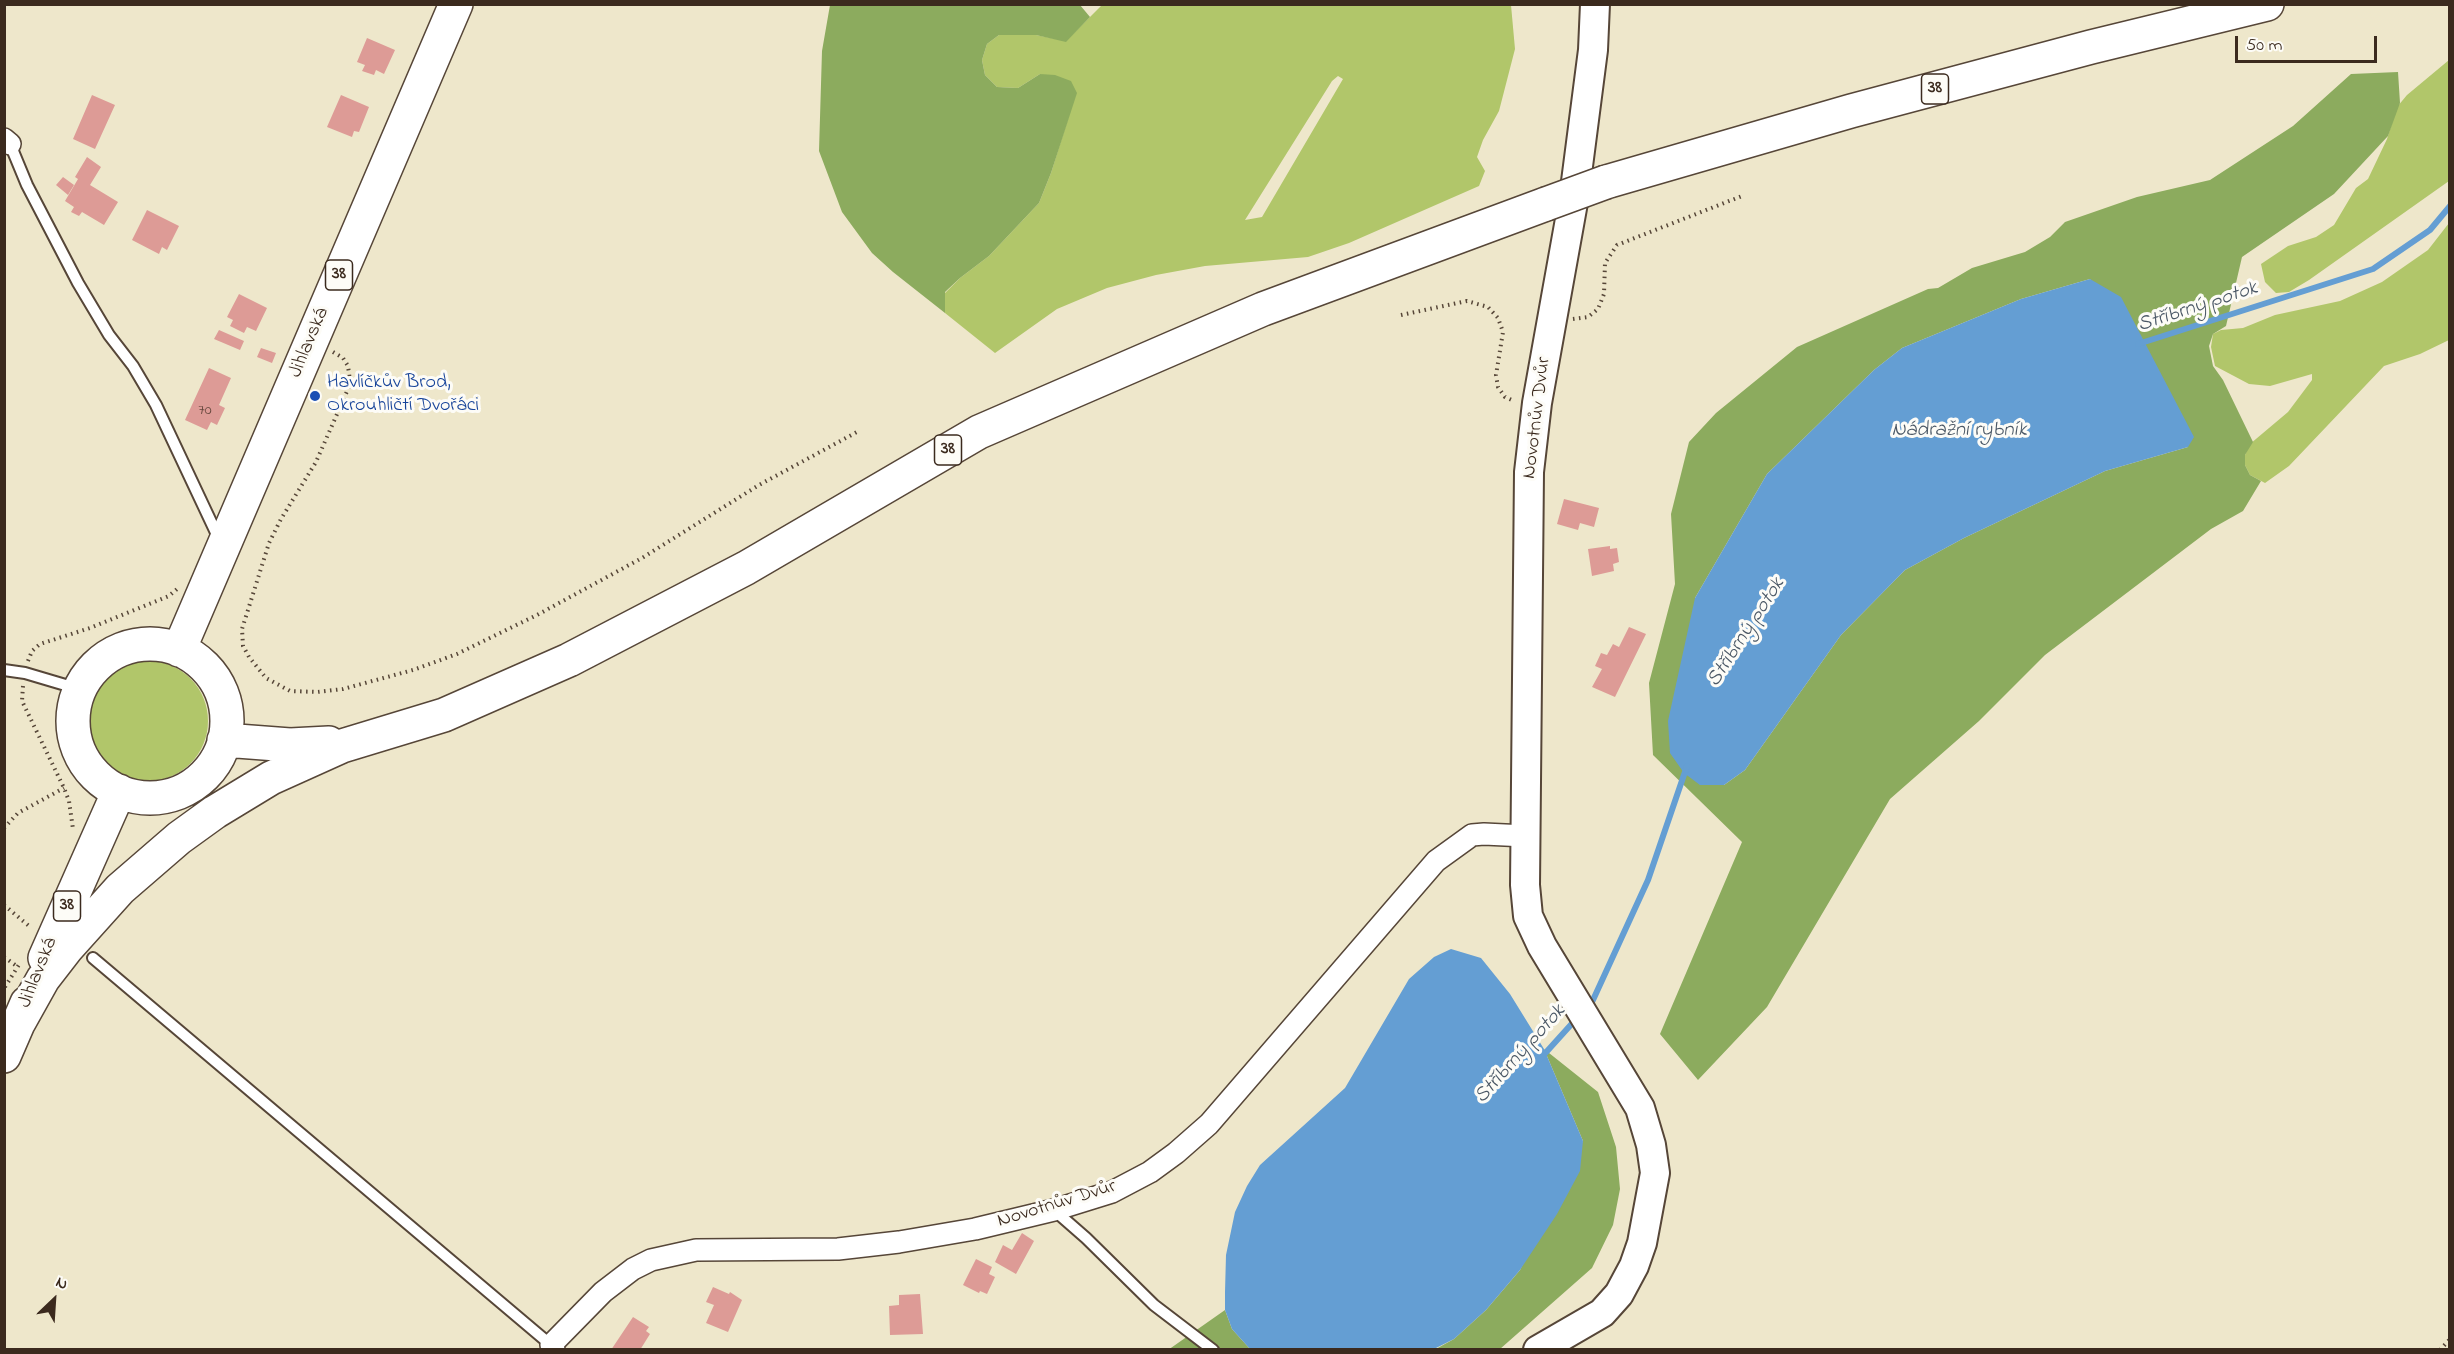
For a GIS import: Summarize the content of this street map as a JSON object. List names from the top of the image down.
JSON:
{
  "streets": {
    "main road": ["38", "Jihlavská"],
    "street": ["Novotnův Dvůr"]
  },
  "crossings": [
    ["38", "Jihlavská"]
  ],
  "water": ["Stříbrný potok", "Nádražní rybník"],
  "places": ["Havlíčkův Brod, Okrouhličtí Dvořáci"],
  "house_numbers": ["70"],
  "scale_bar": "50 m",
  "north": "top right"
}
